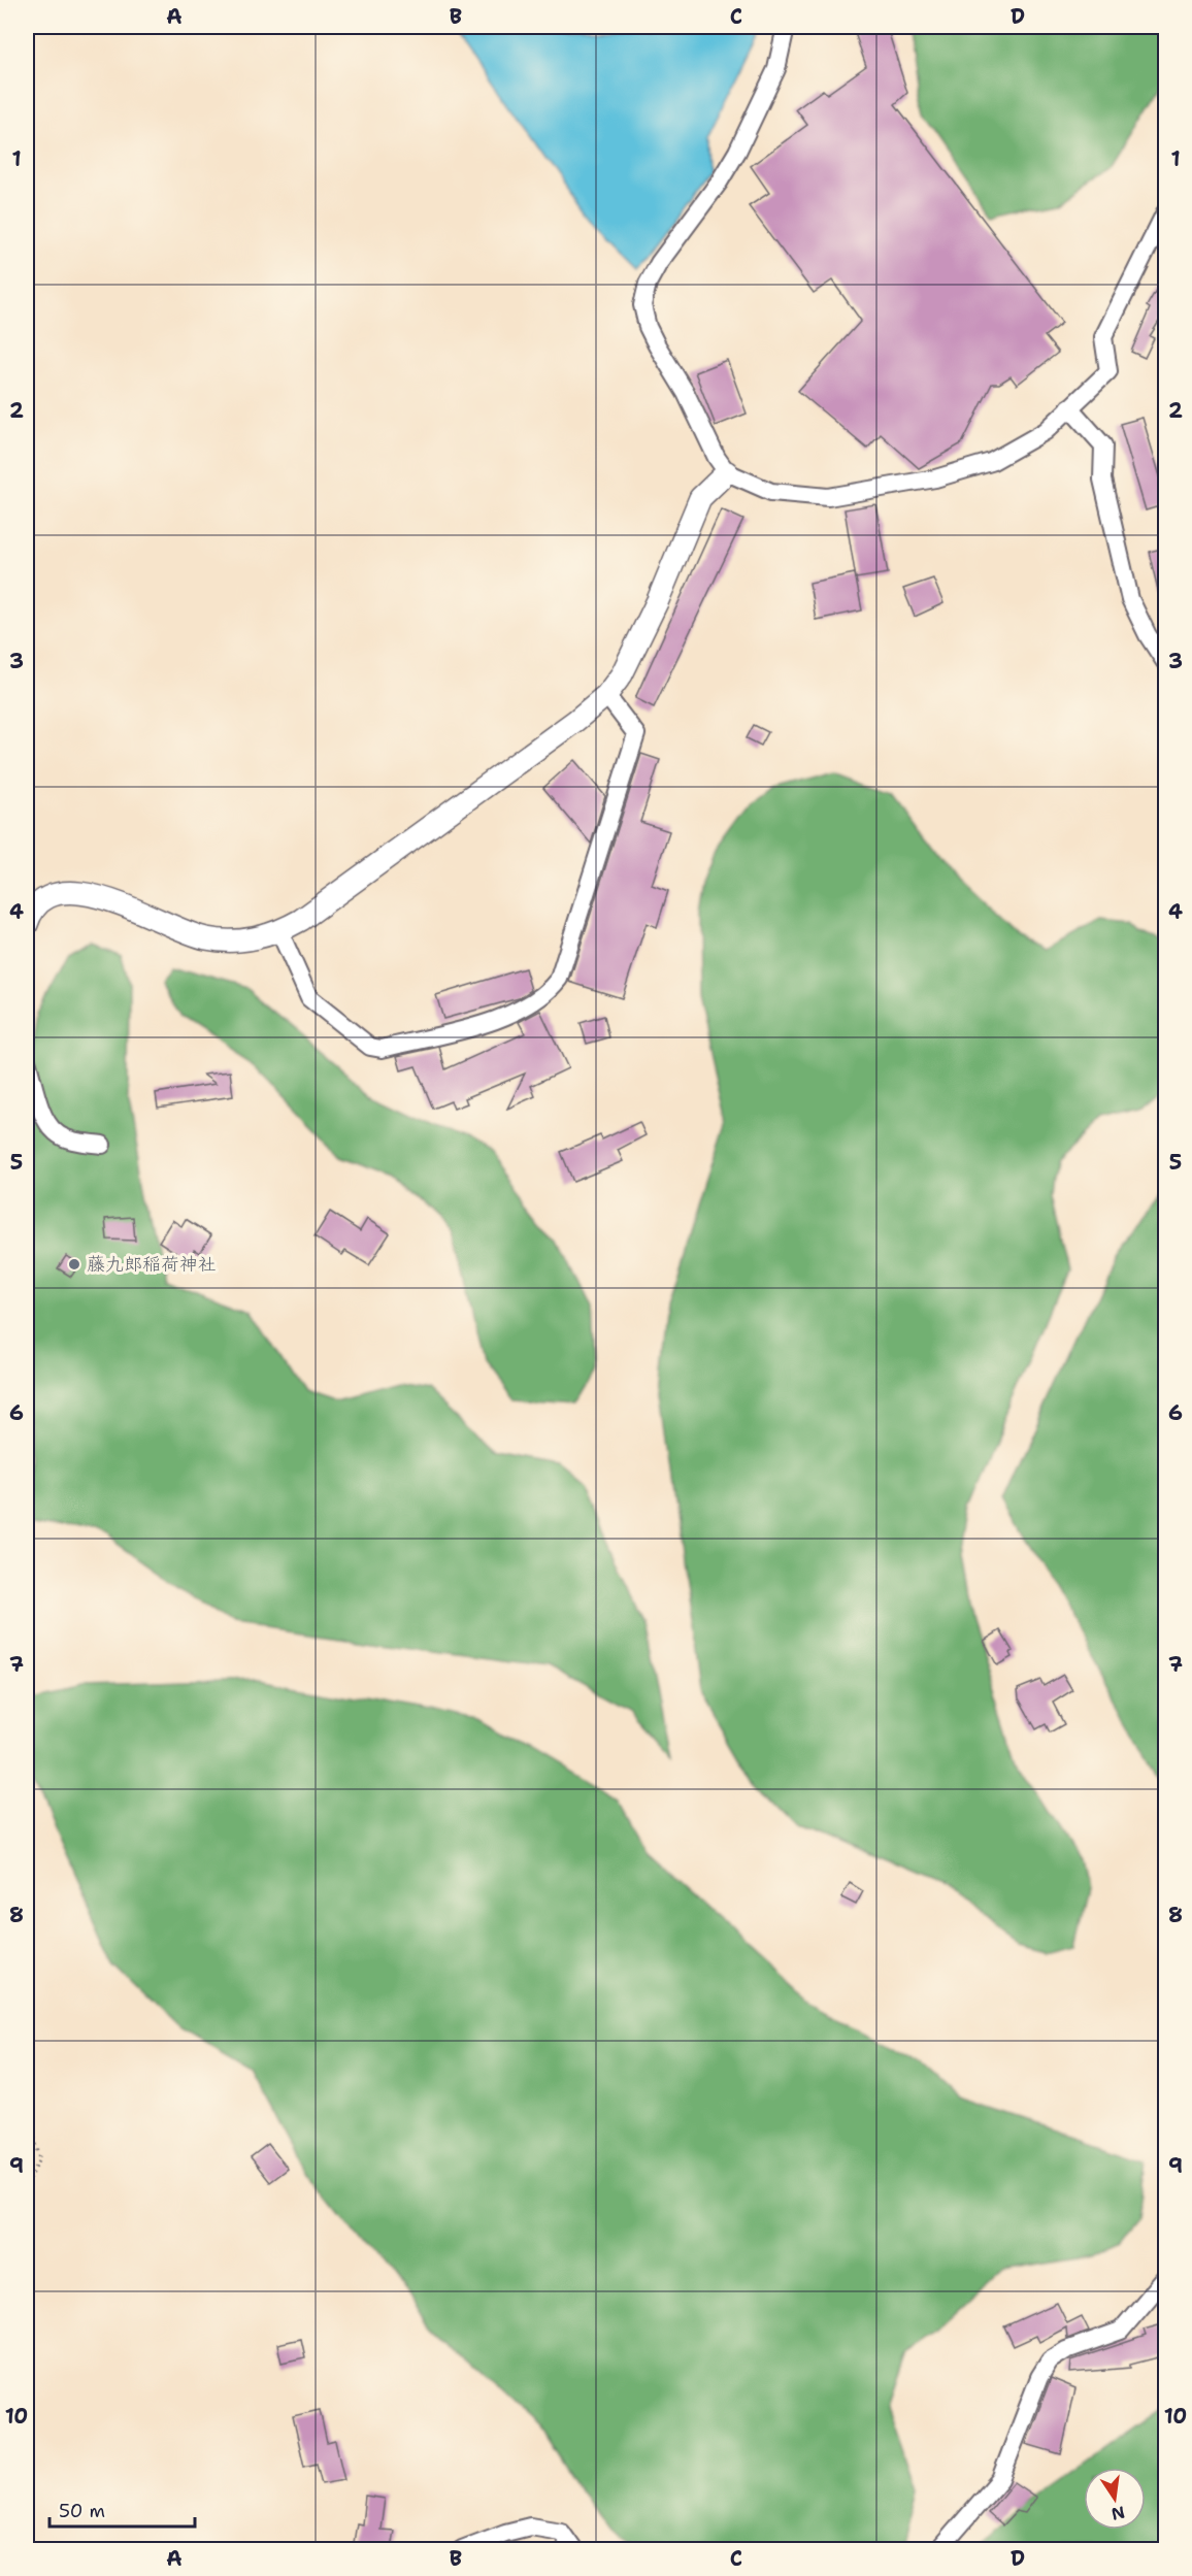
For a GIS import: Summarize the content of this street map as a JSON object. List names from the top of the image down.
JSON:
{
  "places": ["藤九郎稲荷神社"],
  "scale_bar": "50 m",
  "north": "bottom",
  "grid": {
    "columns": [
      "A",
      "B",
      "C",
      "D"
    ],
    "rows": [
      "1",
      "2",
      "3",
      "4",
      "5",
      "6",
      "7",
      "8",
      "9",
      "10"
    ]
  }
}
